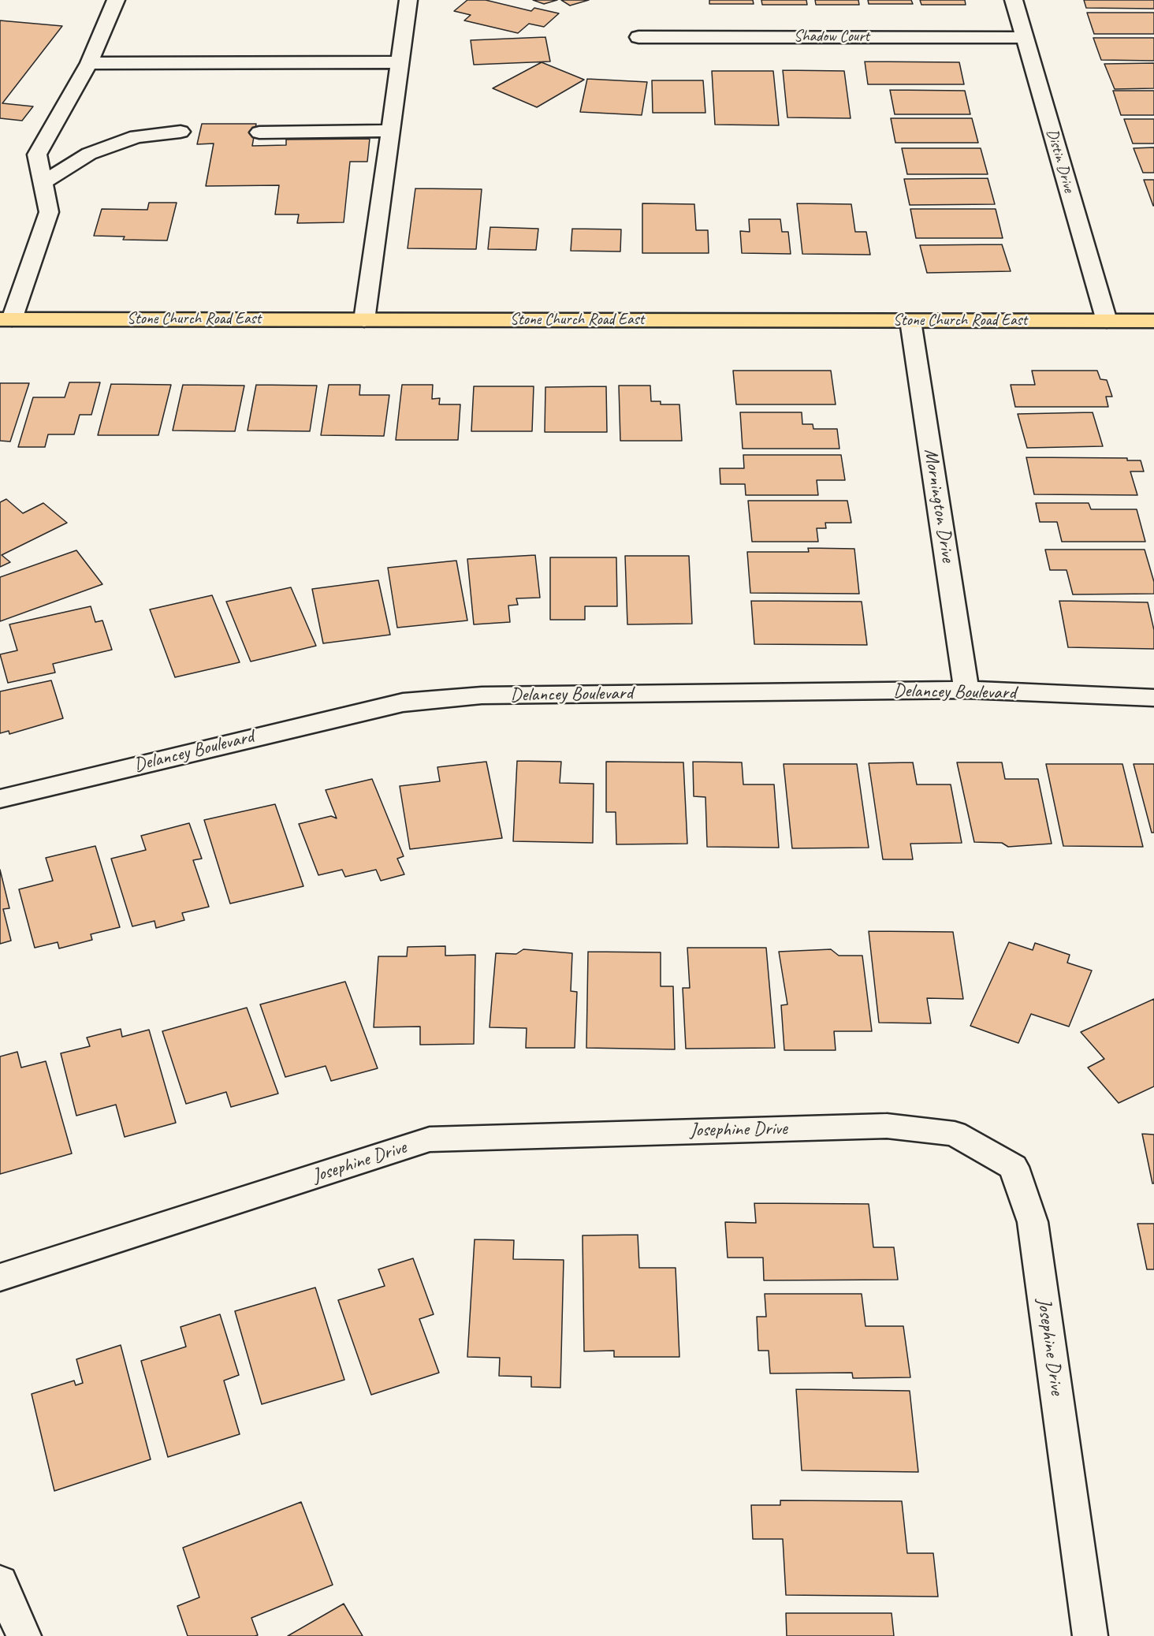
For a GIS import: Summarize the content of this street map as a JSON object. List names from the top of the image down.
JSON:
{
  "streets": {
    "main road": ["Stone Church Road East"],
    "street": [
      "Shadow Court",
      "Distin Drive",
      "Mornington Drive",
      "Delancey Boulevard",
      "Josephine Drive"
    ]
  },
  "crossings": [
    ["Shadow Court", "Distin Drive"],
    ["Distin Drive", "Stone Church Road East"],
    ["Stone Church Road East", "Mornington Drive"],
    ["Mornington Drive", "Delancey Boulevard"]
  ]
}
